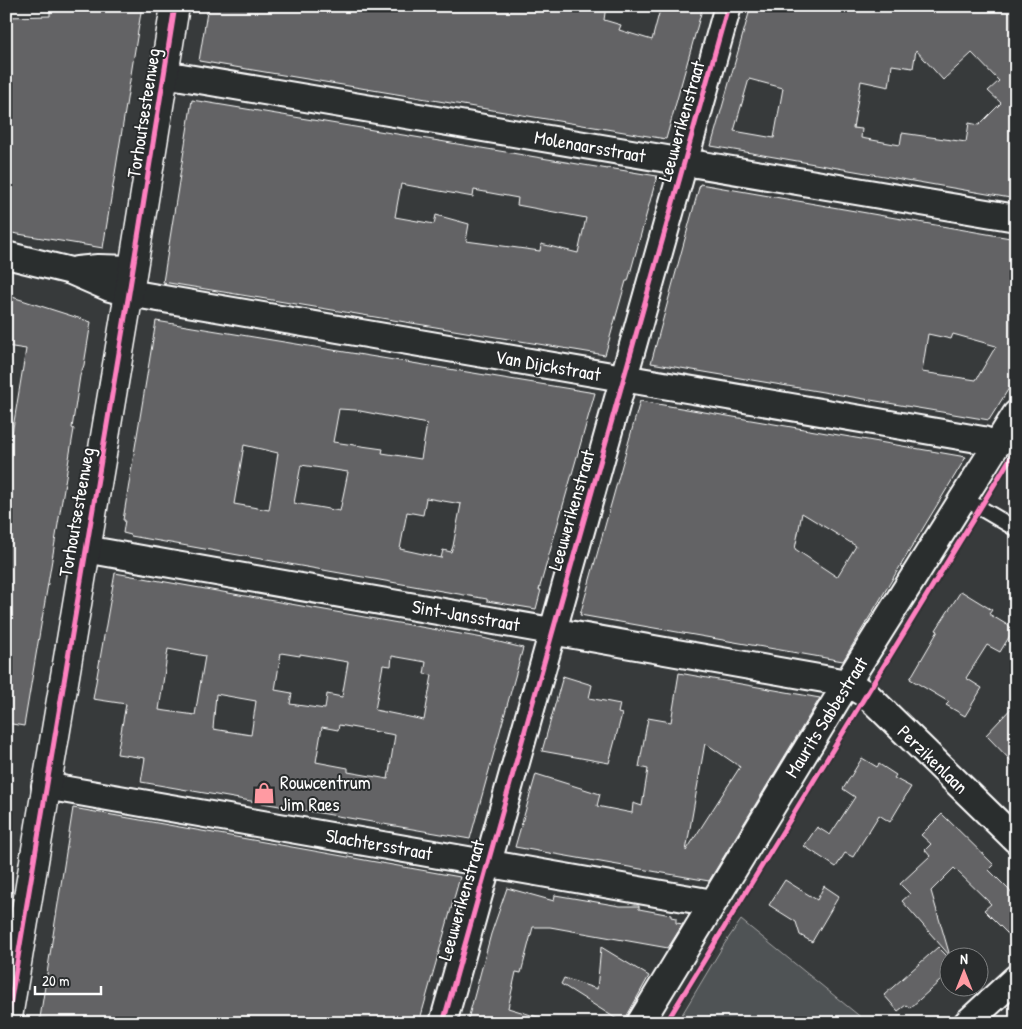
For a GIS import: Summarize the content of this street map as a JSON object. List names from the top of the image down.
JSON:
{
  "streets": {
    "main road": ["Torhoutsesteenweg"],
    "street": [
      "Leeuwerikenstraat",
      "Molenaarsstraat",
      "Van Dijckstraat",
      "Sint-Jansstraat",
      "Maurits Sabbestraat",
      "Perzikenlaan",
      "Slachtersstraat"
    ]
  },
  "crossings": [
    ["Torhoutsesteenweg", "Molenaarsstraat"],
    ["Torhoutsesteenweg", "Van Dijckstraat"],
    ["Torhoutsesteenweg", "Sint-Jansstraat"],
    ["Torhoutsesteenweg", "Slachtersstraat"],
    ["Leeuwerikenstraat", "Molenaarsstraat"],
    ["Leeuwerikenstraat", "Van Dijckstraat"],
    ["Leeuwerikenstraat", "Sint-Jansstraat"],
    ["Leeuwerikenstraat", "Slachtersstraat"],
    ["Van Dijckstraat", "Maurits Sabbestraat"],
    ["Sint-Jansstraat", "Maurits Sabbestraat"],
    ["Sint-Jansstraat", "Perzikenlaan"],
    ["Maurits Sabbestraat", "Perzikenlaan"],
    ["Maurits Sabbestraat", "Slachtersstraat"]
  ],
  "places": {
    "shop": ["Rouwcentrum Jim Raes"]
  },
  "scale_bar": "20 m",
  "north": "top"
}
